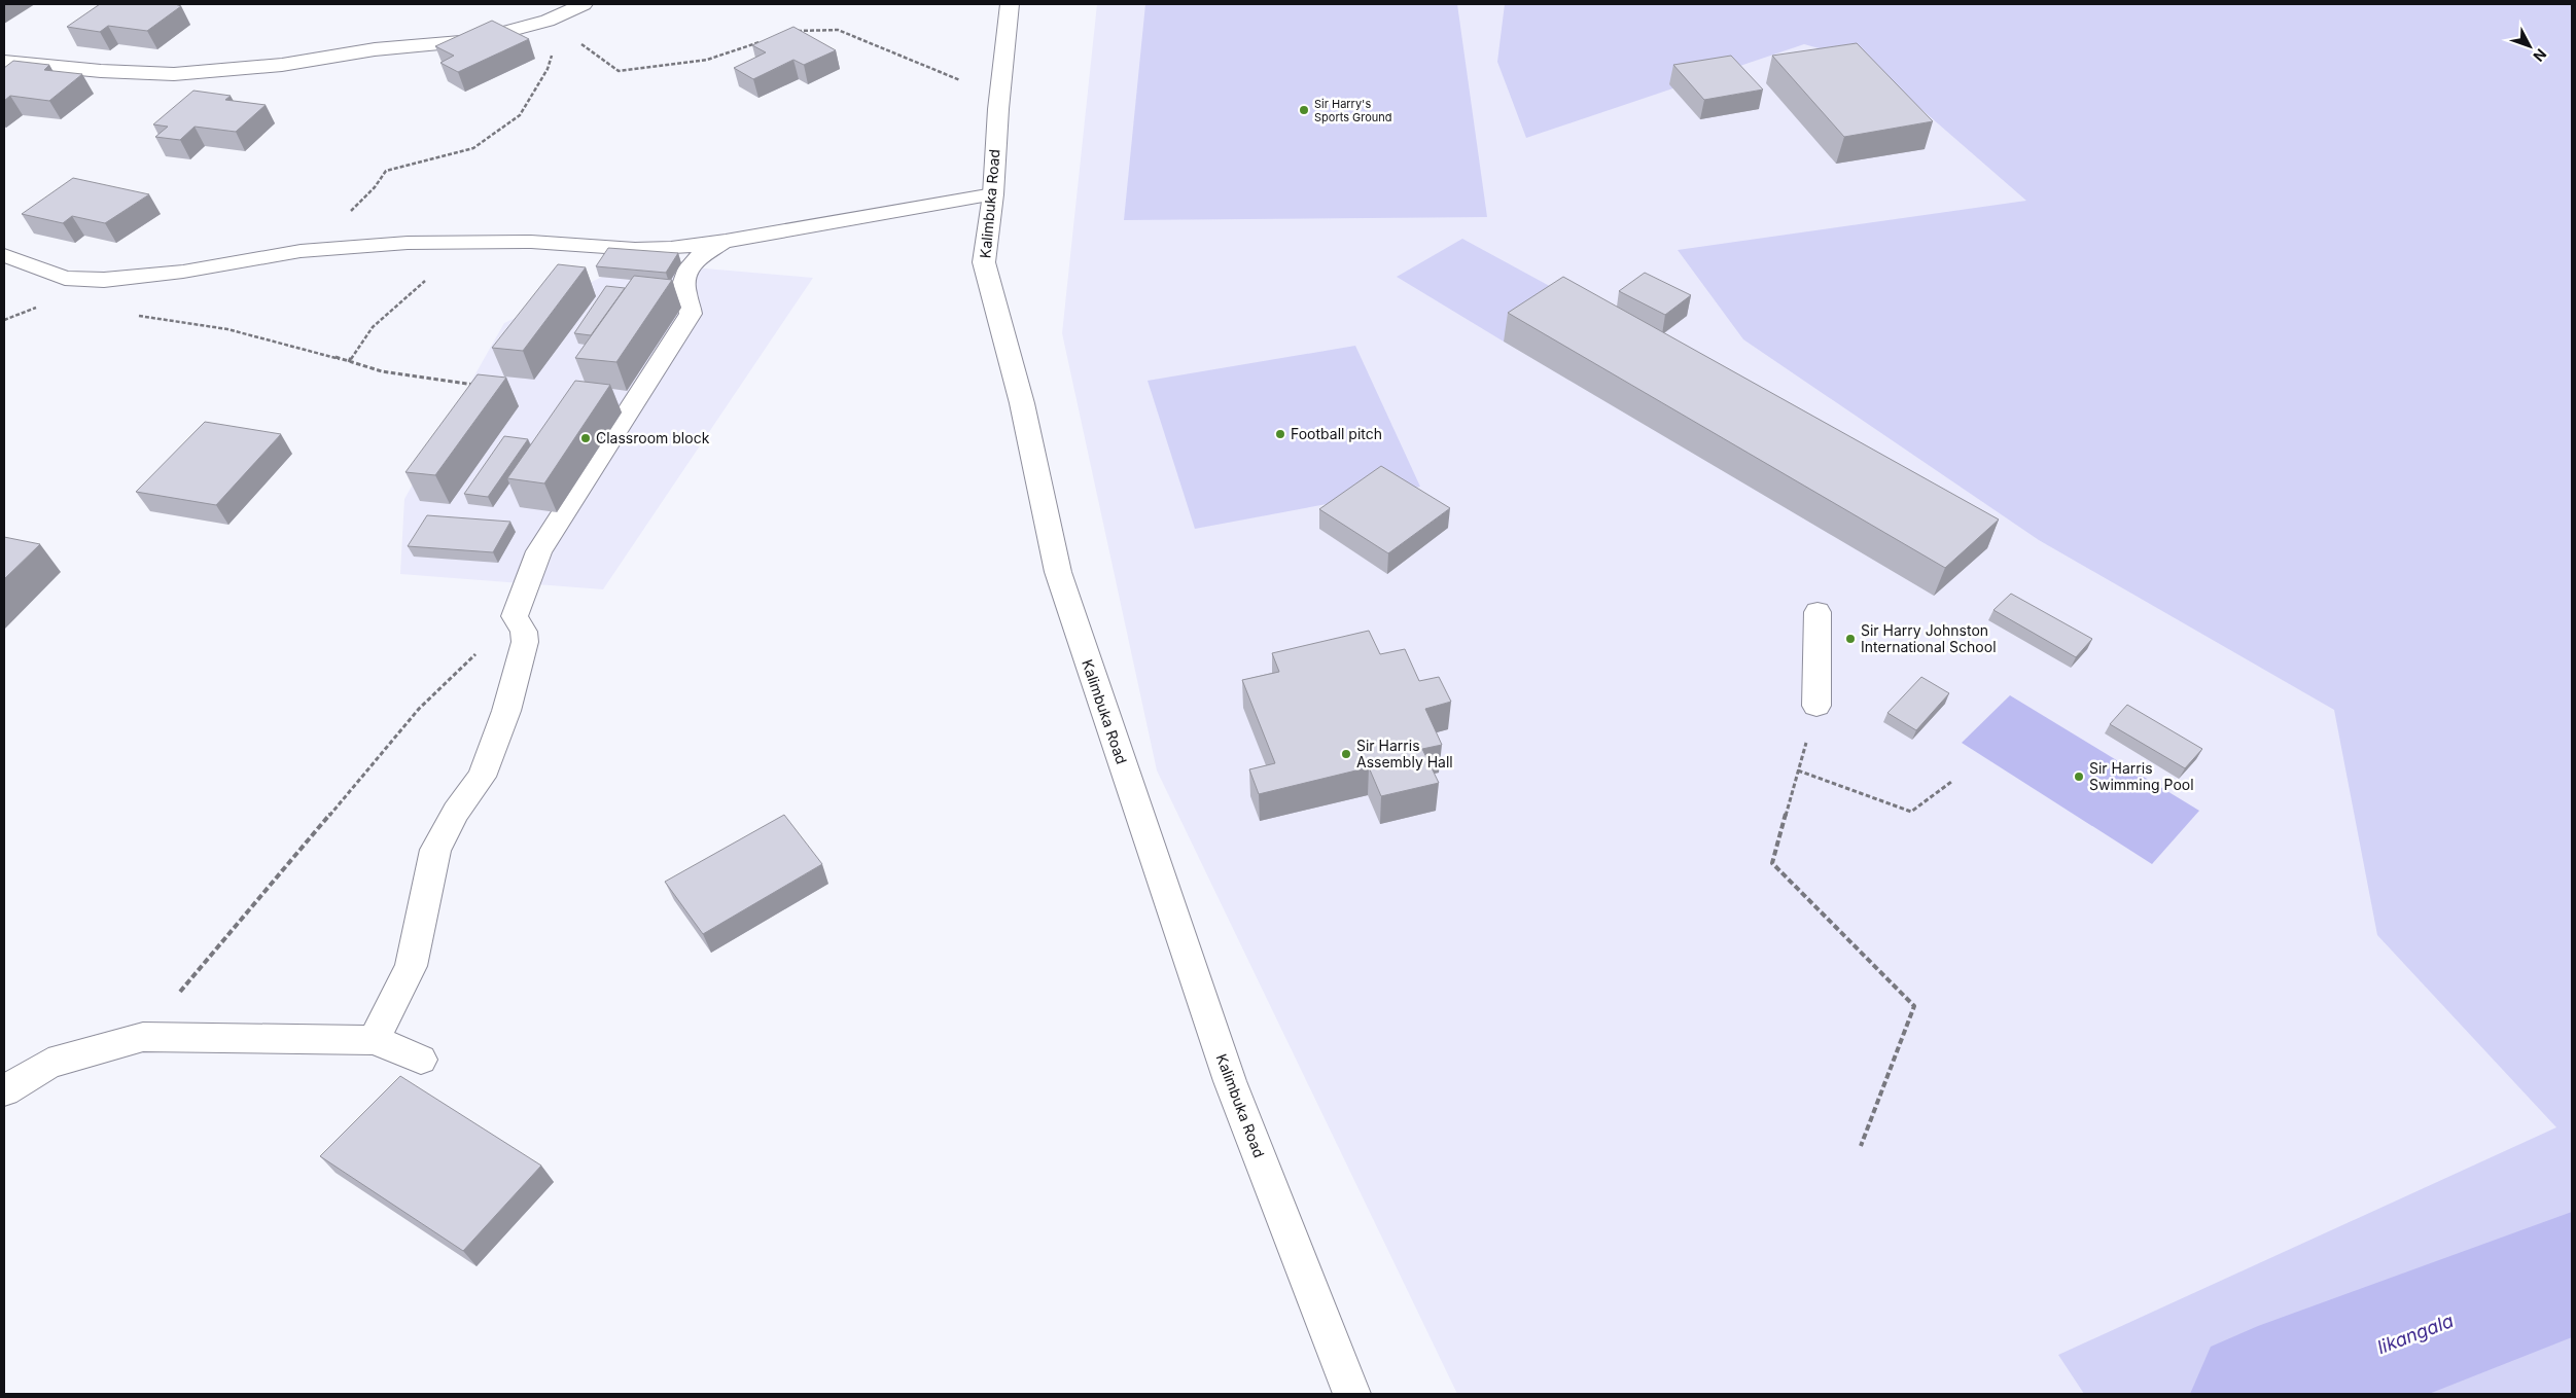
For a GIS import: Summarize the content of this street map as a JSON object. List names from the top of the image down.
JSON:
{
  "streets": {
    "street": ["Kalimbuka Road"]
  },
  "water": ["likangala"],
  "places": [
    "Sir Harry's Sports Ground",
    "Football pitch",
    "Classroom block",
    "Sir Harry Johnston International School",
    "Sir Harris Assembly Hall",
    "Sir Harris Swimming Pool"
  ],
  "north": "bottom right"
}
